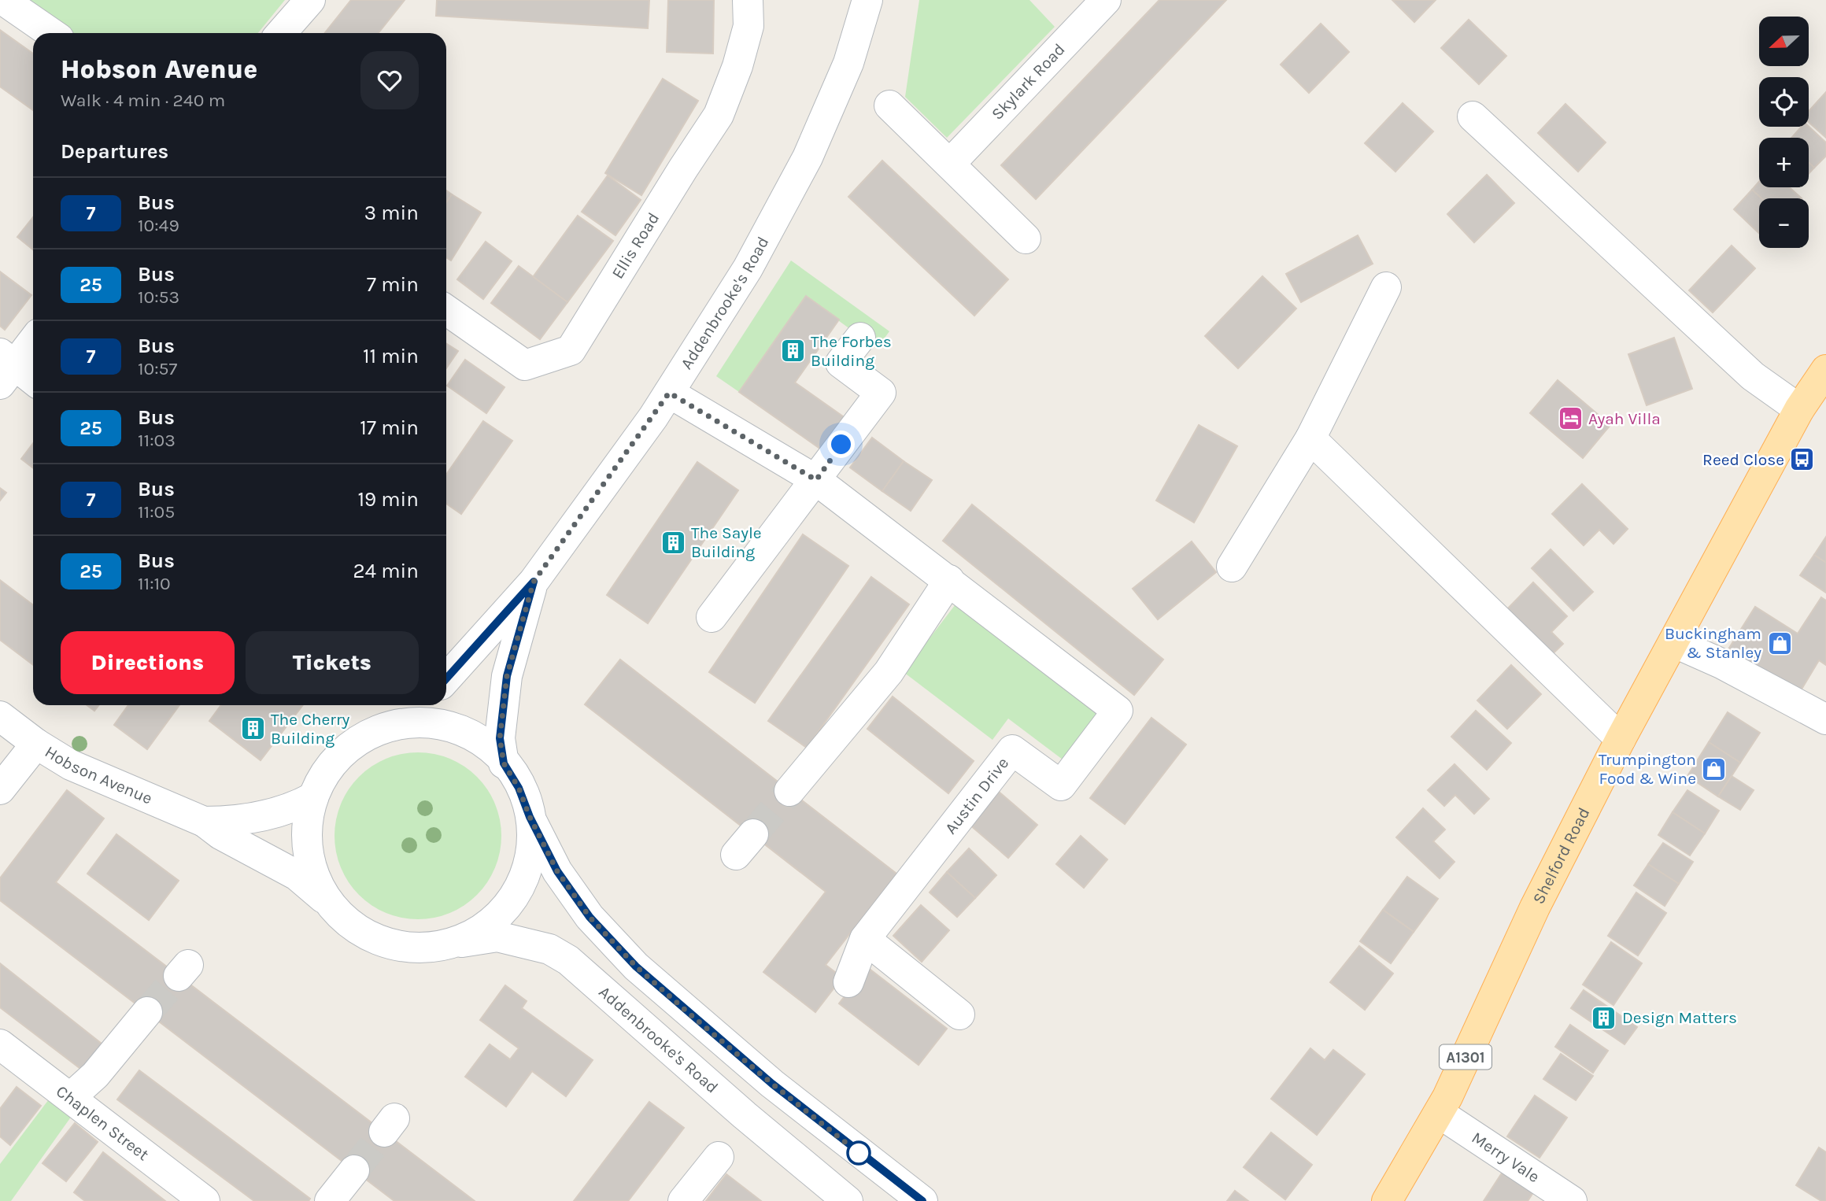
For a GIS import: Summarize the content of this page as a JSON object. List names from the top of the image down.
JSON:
{
  "streets": {
    "main road": ["Shelford Road", "A1301"],
    "street": [
      "Skylark Road",
      "Ellis Road",
      "Addenbrooke's Road",
      "Hobson Avenue",
      "Austin Drive",
      "Chaplen Street",
      "Merry Vale"
    ]
  },
  "crossings": [
    ["Addenbrooke's Road", "Hobson Avenue"],
    ["Addenbrooke's Road", "Austin Drive"],
    ["Shelford Road", "Merry Vale"]
  ],
  "places": {
    "building": [
      "The Forbes Building",
      "The Sayle Building",
      "The Cherry Building",
      "Design Matters"
    ],
    "hotel": ["Ayah Villa"],
    "bus stop": ["Reed Close"],
    "shop": ["Buckingham & Stanley", "Trumpington Food & Wine"]
  },
  "lines": ["bus line 7"],
  "north": "left",
  "page": {
    "map_buttons": ["+", "−"],
    "heading": [
      ["Hobson Avenue", "Walk · 4 min · 240 m"],
      "Departures"
    ],
    "list": [
      {
        "mark": "7",
        "name": "Bus",
        "note": "10:49",
        "value": "3 min"
      },
      {
        "mark": "25",
        "name": "Bus",
        "note": "10:53",
        "value": "7 min"
      },
      {
        "mark": "7",
        "name": "Bus",
        "note": "10:57",
        "value": "11 min"
      },
      {
        "mark": "25",
        "name": "Bus",
        "note": "11:03",
        "value": "17 min"
      },
      {
        "mark": "7",
        "name": "Bus",
        "note": "11:05",
        "value": "19 min"
      },
      {
        "mark": "25",
        "name": "Bus",
        "note": "11:10",
        "value": "24 min"
      }
    ],
    "buttons": ["Directions", "Tickets"]
  }
}
